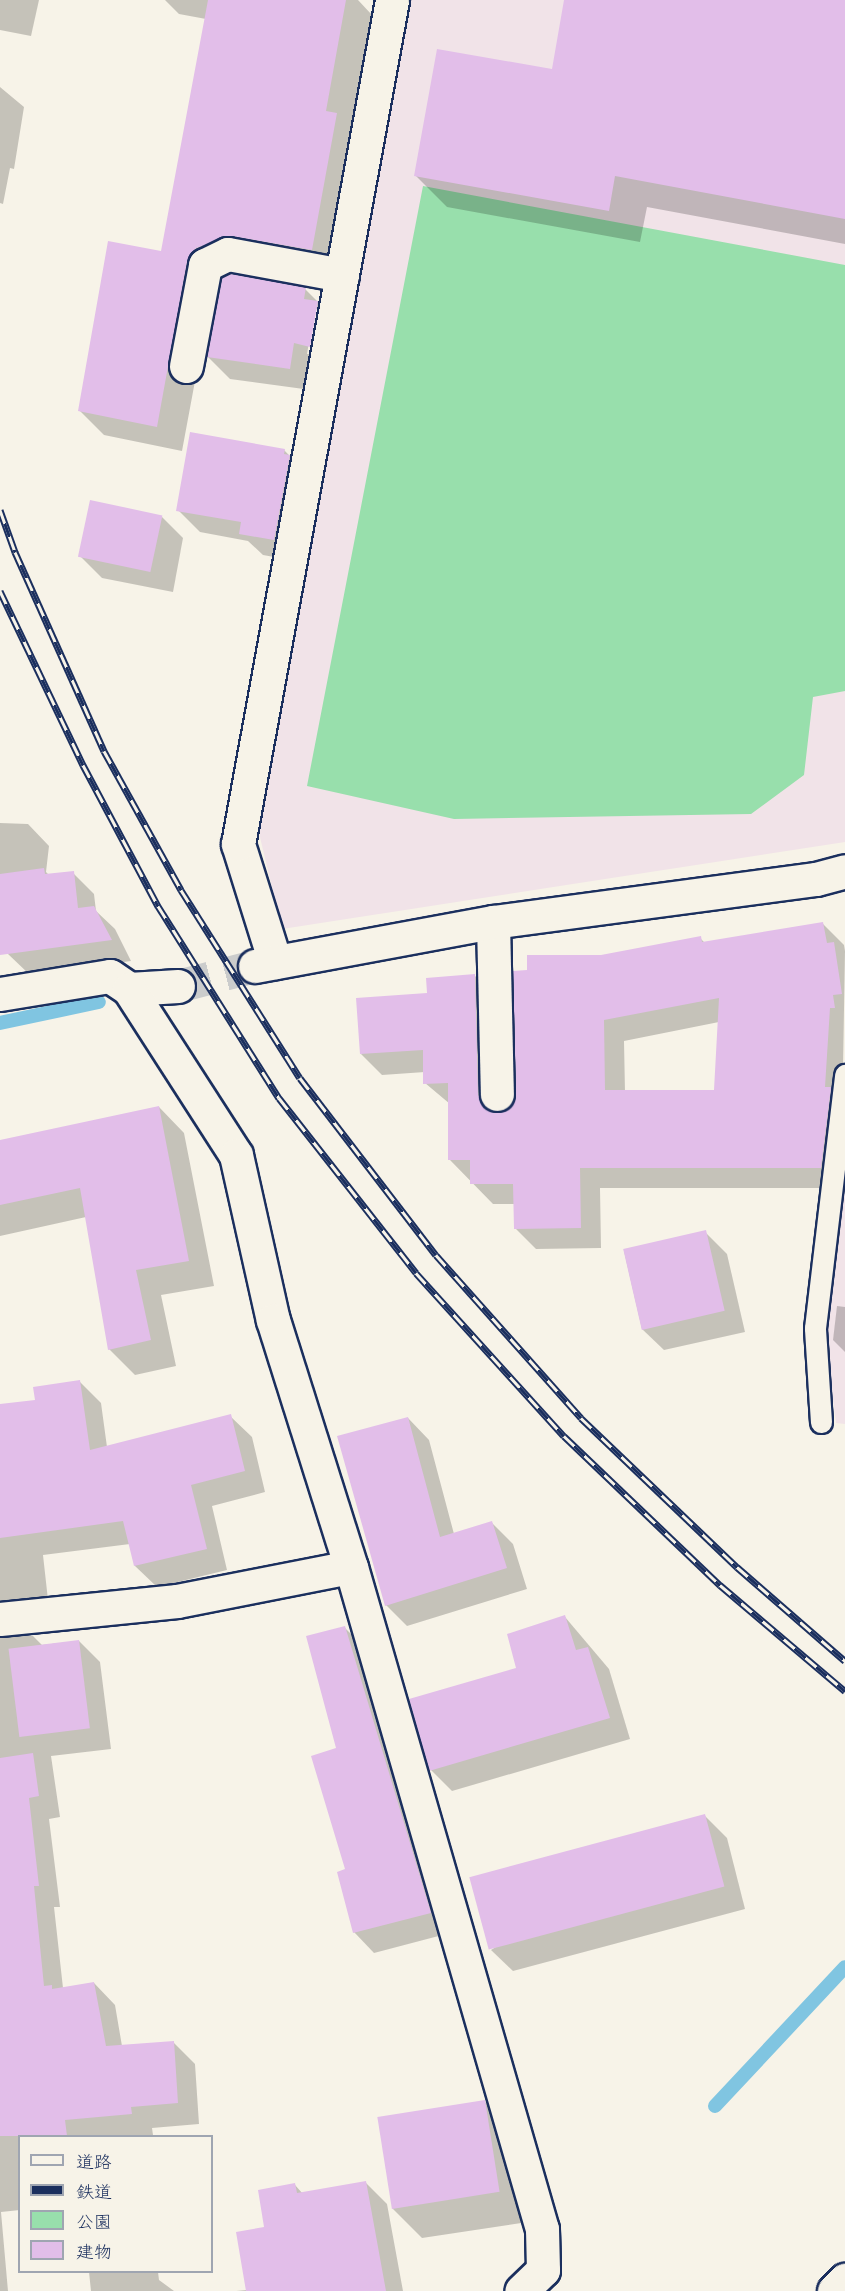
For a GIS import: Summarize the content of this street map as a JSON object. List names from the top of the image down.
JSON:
{
  "legend": [
    "道路",
    "鉄道",
    "公園",
    "建物"
  ]
}
